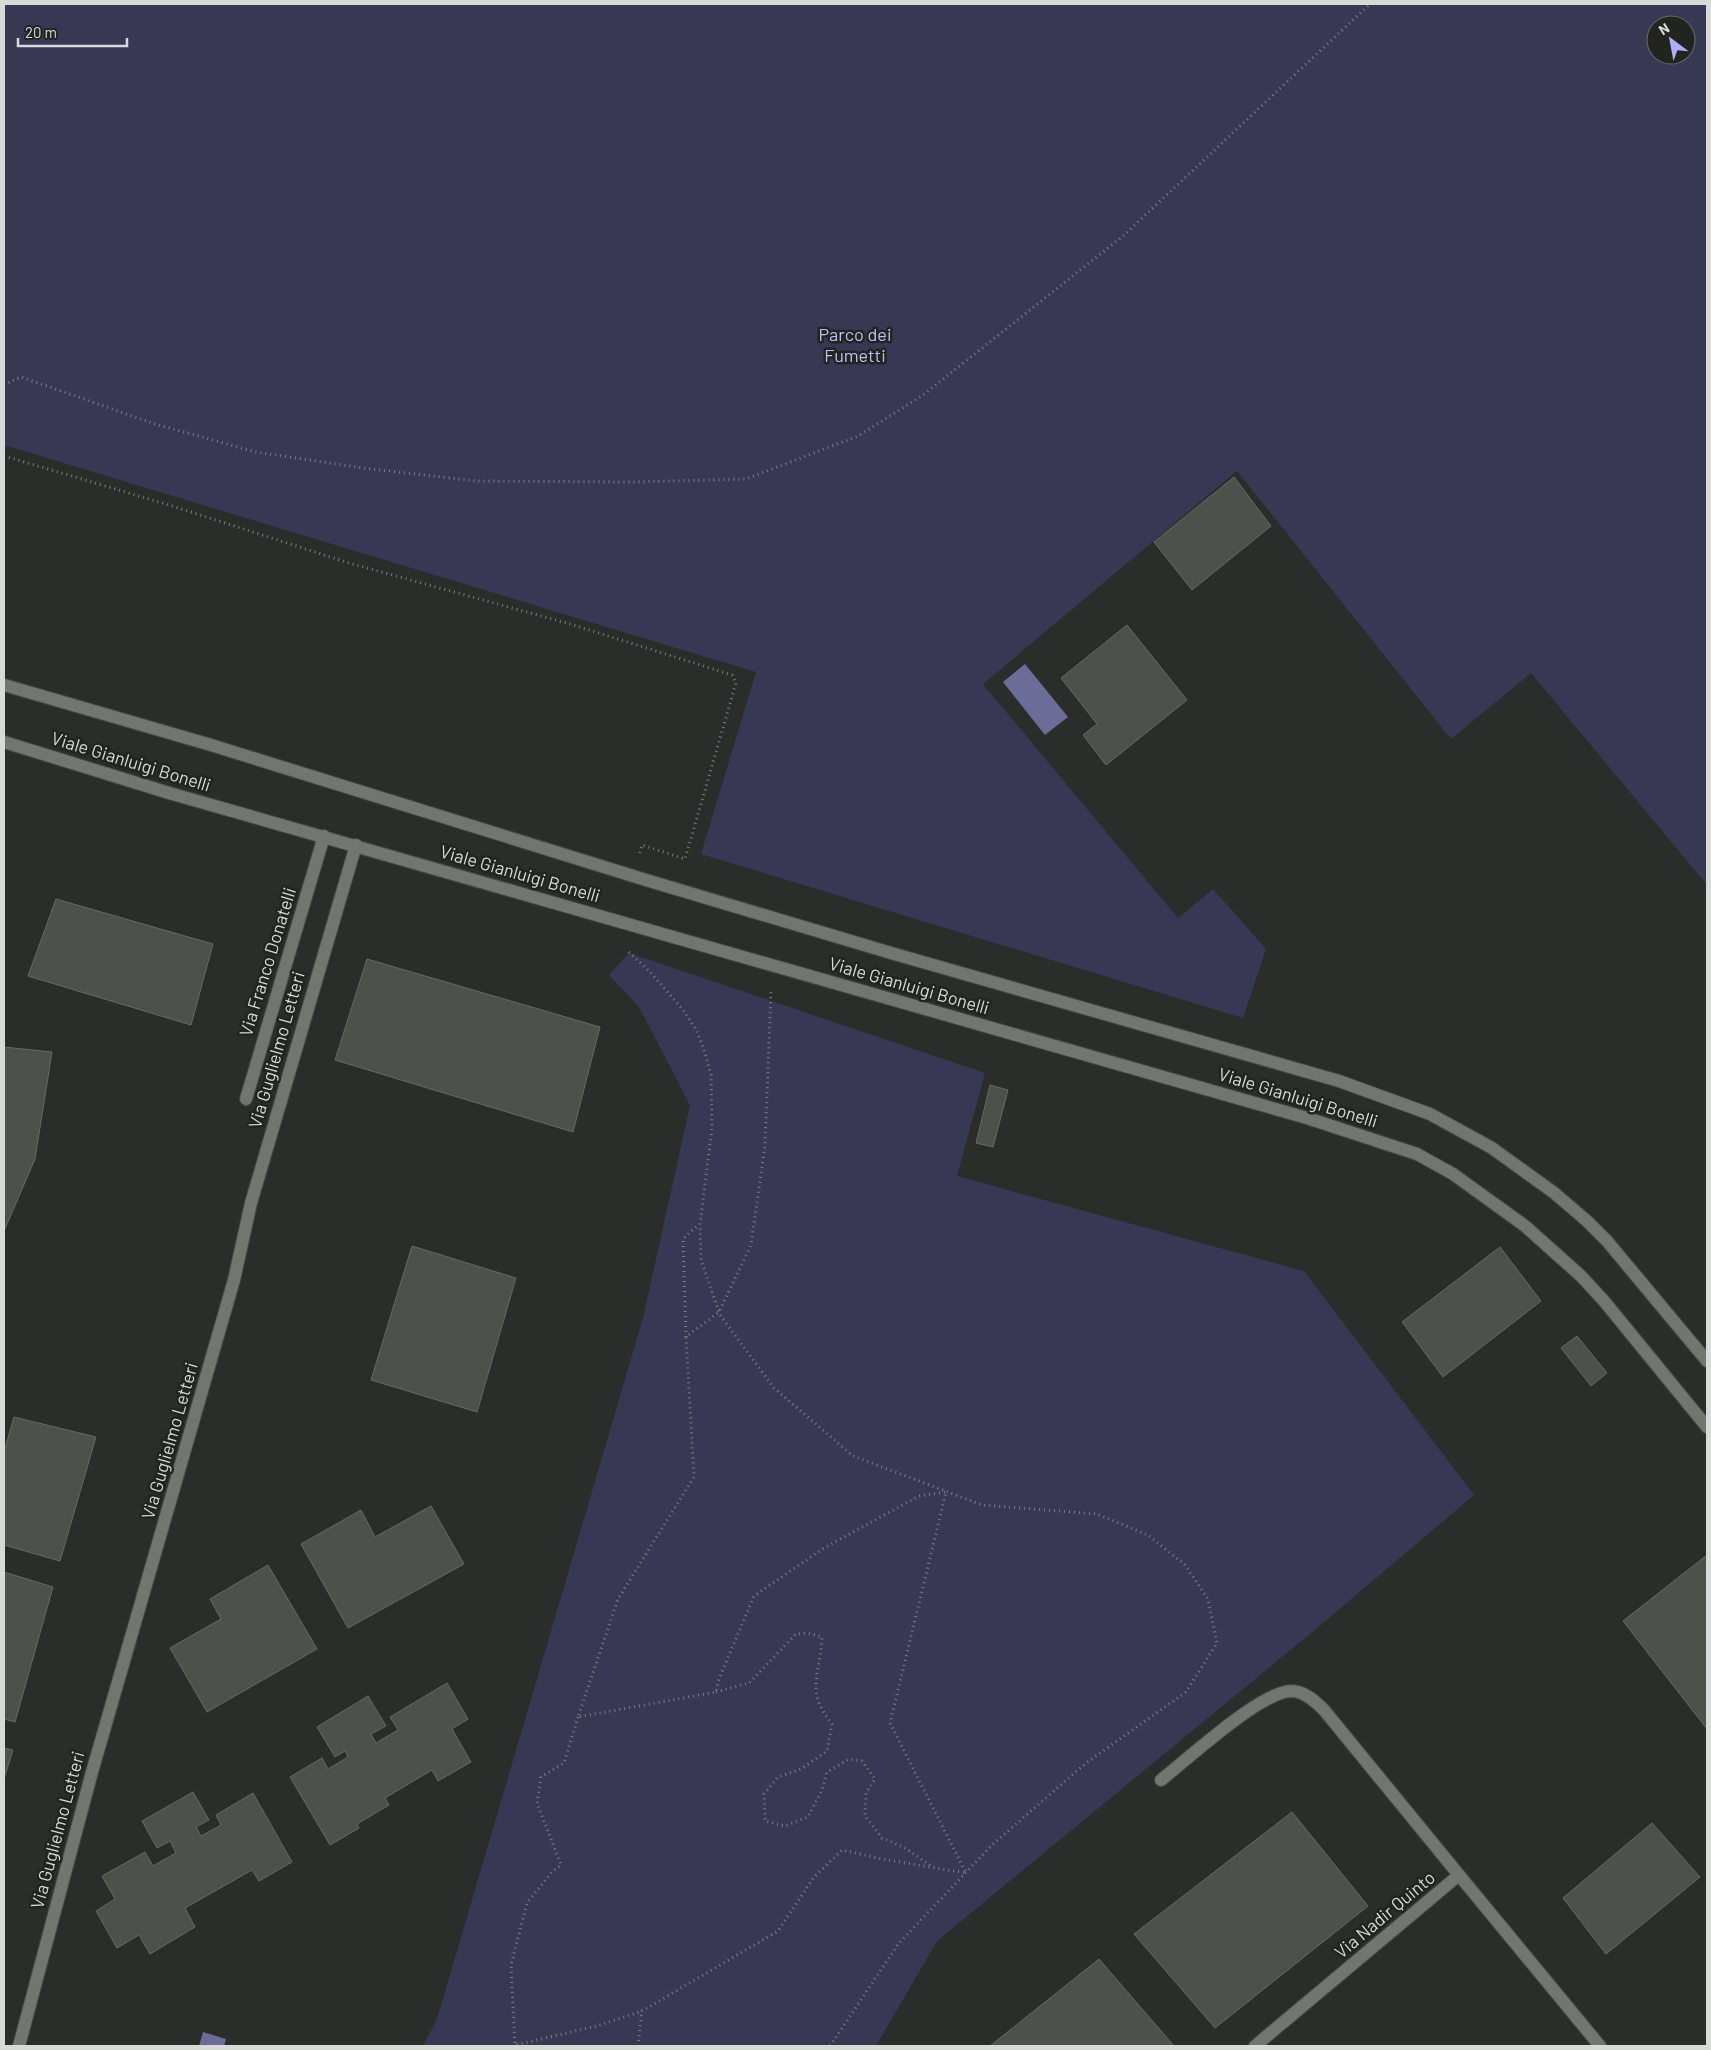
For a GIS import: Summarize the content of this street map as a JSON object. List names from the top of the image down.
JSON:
{
  "streets": {
    "street": [
      "Viale Gianluigi Bonelli",
      "Via Franco Donatelli",
      "Via Guglielmo Letteri",
      "Via Nadir Quinto"
    ]
  },
  "crossings": [
    ["Viale Gianluigi Bonelli", "Via Franco Donatelli"],
    ["Viale Gianluigi Bonelli", "Via Guglielmo Letteri"]
  ],
  "parks": ["Parco dei Fumetti"],
  "scale_bar": "20 m",
  "north": "top left"
}
